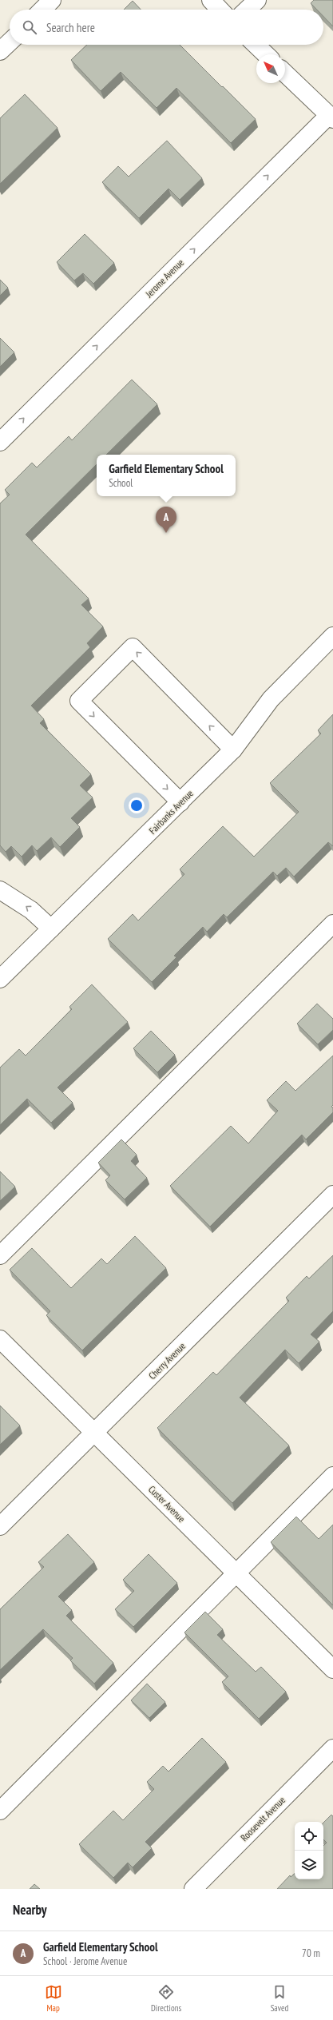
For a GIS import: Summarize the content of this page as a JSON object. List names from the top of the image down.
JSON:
{
  "streets": {
    "street": [
      "Jerome Avenue",
      "Fairbanks Avenue",
      "Cherry Avenue",
      "Custer Avenue",
      "Roosevelt Avenue"
    ]
  },
  "crossings": [
    ["Cherry Avenue", "Custer Avenue"]
  ],
  "one_way": ["Jerome Avenue"],
  "north": "top left",
  "page": {
    "search": "Search here",
    "popup": ["Garfield Elementary School", "School"],
    "pins": "A",
    "heading": "Nearby",
    "list": [
      {
        "mark": "A",
        "name": "Garfield Elementary School",
        "note": "School · Jerome Avenue",
        "value": "70 m"
      }
    ],
    "nav": ["Map", "Directions", "Saved"]
  }
}
